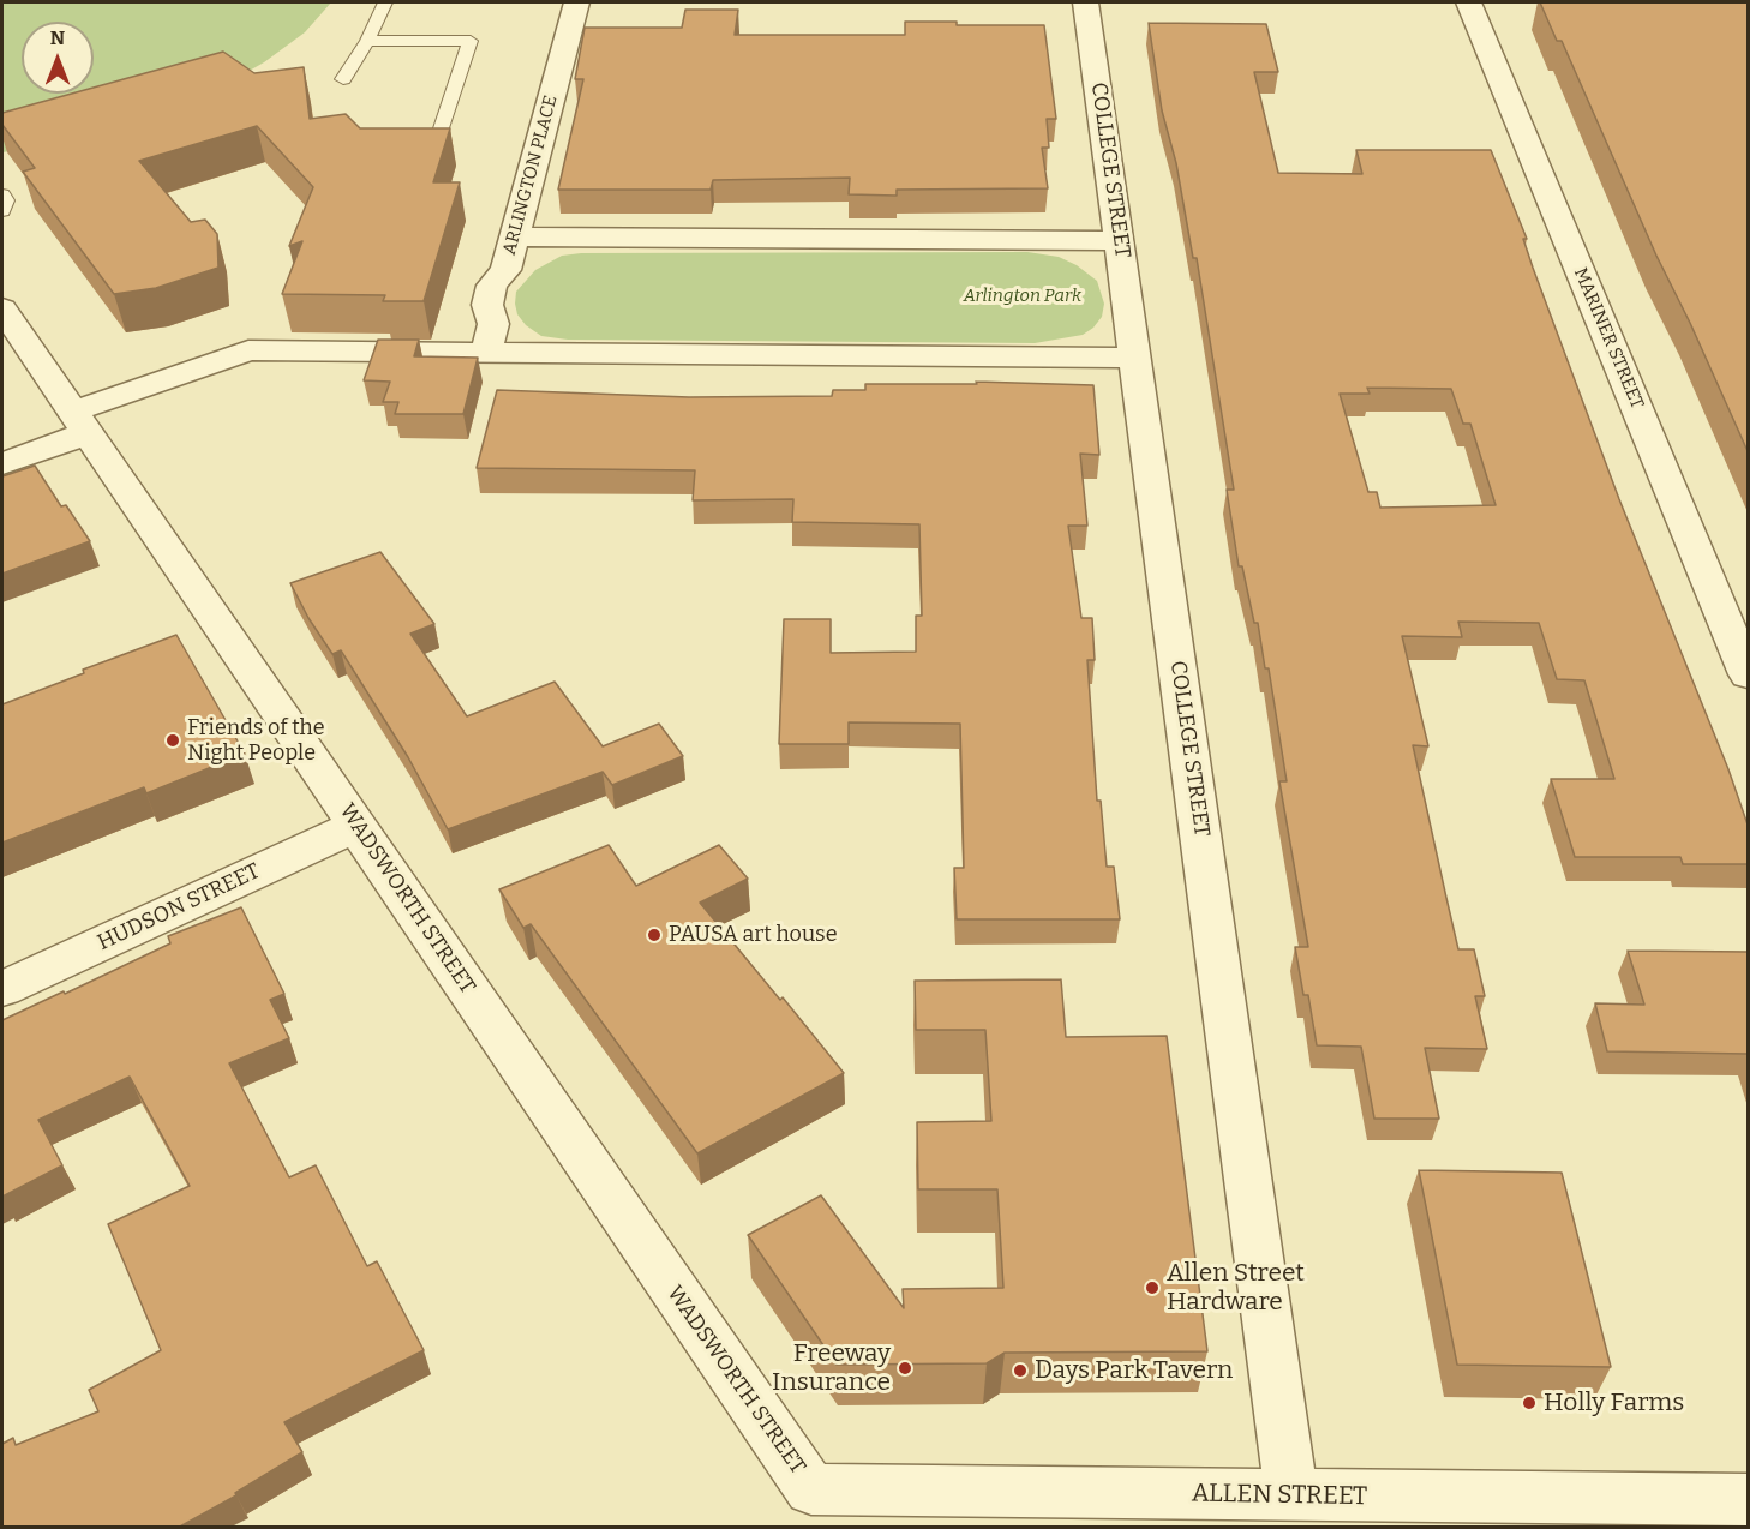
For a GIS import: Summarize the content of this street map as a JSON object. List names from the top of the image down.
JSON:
{
  "streets": {
    "street": [
      "COLLEGE STREET",
      "ARLINGTON PLACE",
      "MARINER STREET",
      "WADSWORTH STREET",
      "HUDSON STREET",
      "ALLEN STREET"
    ]
  },
  "crossings": [
    ["COLLEGE STREET", "ALLEN STREET"],
    ["WADSWORTH STREET", "HUDSON STREET"],
    ["WADSWORTH STREET", "ALLEN STREET"]
  ],
  "parks": ["Arlington Park"],
  "places": [
    "Friends of the Night People",
    "PAUSA art house",
    "Allen Street Hardware",
    "Freeway Insurance",
    "Days Park Tavern",
    "Holly Farms"
  ],
  "north": "top"
}
